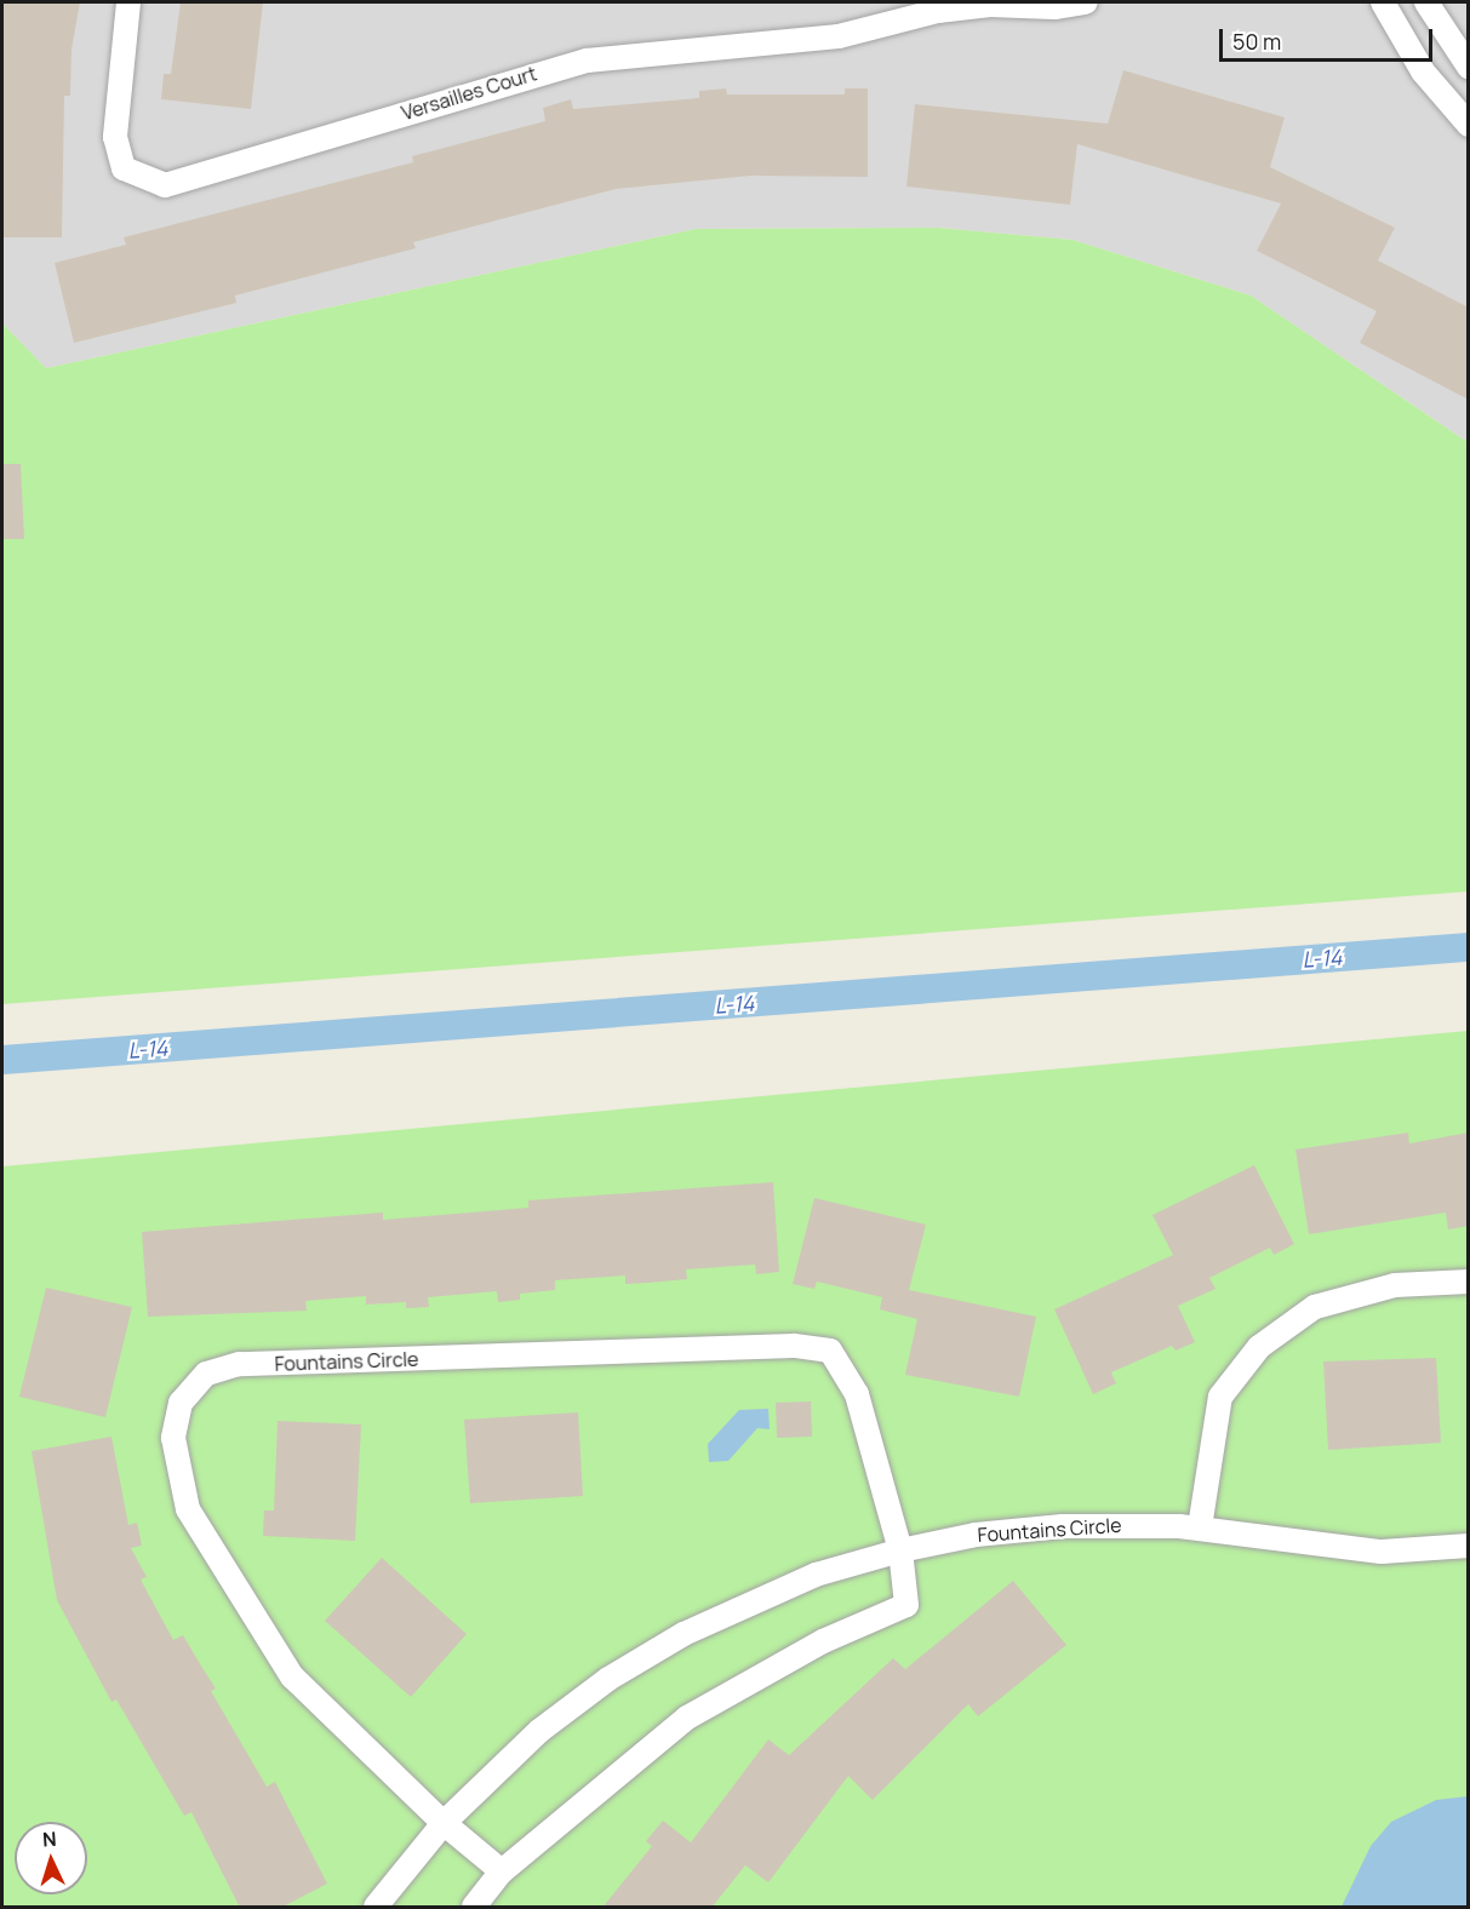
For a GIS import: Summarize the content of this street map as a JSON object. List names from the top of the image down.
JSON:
{
  "streets": {
    "street": ["Versailles Court", "Fountains Circle"]
  },
  "water": ["L-14"],
  "scale_bar": "50 m",
  "north": "top"
}
